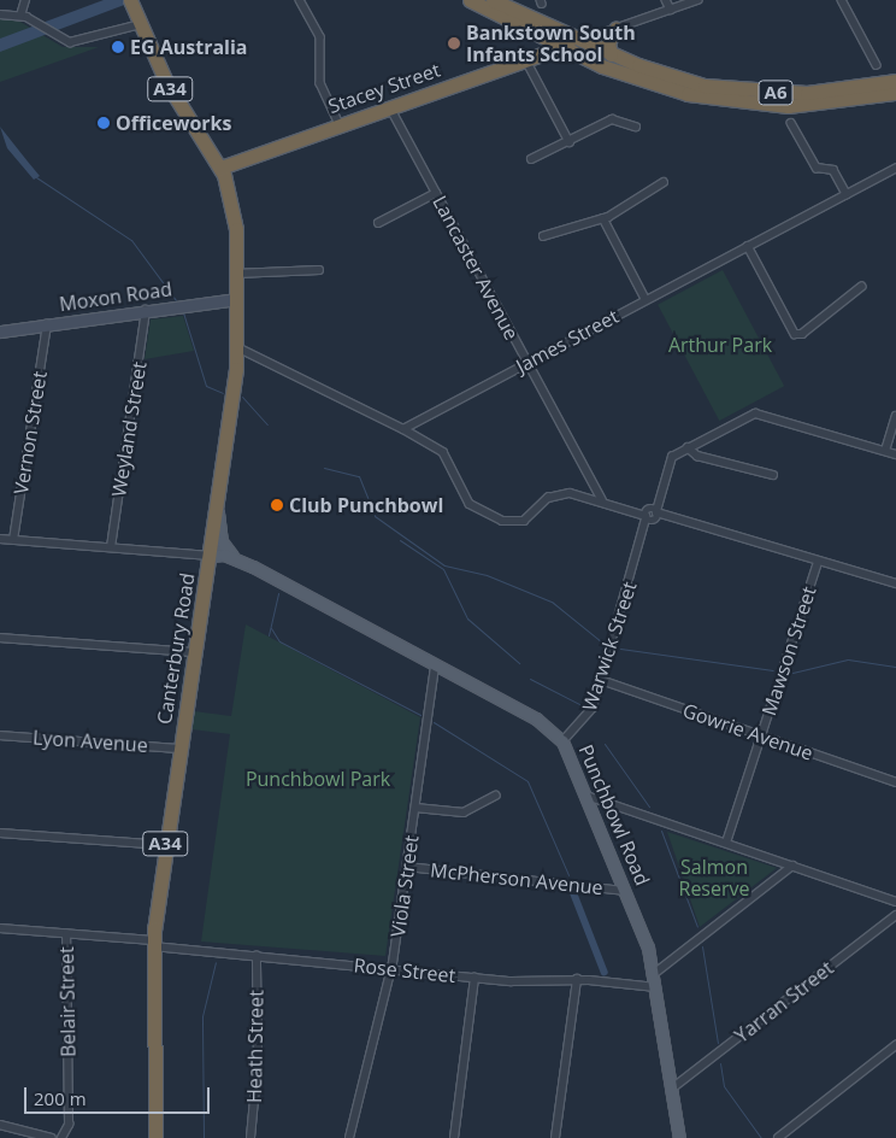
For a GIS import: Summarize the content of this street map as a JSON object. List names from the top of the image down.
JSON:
{
  "streets": {
    "highway": [
      "Stacey Street",
      "A34",
      "A6",
      "Canterbury Road"
    ],
    "main road": ["Moxon Road", "Punchbowl Road"],
    "street": [
      "Lancaster Avenue",
      "James Street",
      "Weyland Street",
      "Vernon Street",
      "Warwick Street",
      "Mawson Street",
      "Gowrie Avenue",
      "Lyon Avenue",
      "McPherson Avenue",
      "Viola Street",
      "Rose Street",
      "Belair Street",
      "Yarran Street",
      "Heath Street"
    ]
  },
  "crossings": [
    ["Stacey Street", "A6"],
    ["Stacey Street", "Lancaster Avenue"],
    ["Stacey Street", "Canterbury Road"],
    ["Lancaster Avenue", "James Street"],
    ["Moxon Road", "Weyland Street"],
    ["Moxon Road", "Vernon Street"],
    ["Moxon Road", "Canterbury Road"],
    ["Warwick Street", "Gowrie Avenue"],
    ["Warwick Street", "Punchbowl Road"],
    ["Canterbury Road", "Lyon Avenue"],
    ["Canterbury Road", "Punchbowl Road"],
    ["Canterbury Road", "Rose Street"],
    ["Mawson Street", "Gowrie Avenue"],
    ["Punchbowl Road", "McPherson Avenue"],
    ["Punchbowl Road", "Viola Street"],
    ["Punchbowl Road", "Rose Street"],
    ["Punchbowl Road", "Yarran Street"],
    ["McPherson Avenue", "Viola Street"],
    ["Viola Street", "Rose Street"],
    ["Rose Street", "Belair Street"],
    ["Rose Street", "Heath Street"]
  ],
  "parks": ["Arthur Park", "Punchbowl Park", "Salmon Reserve"],
  "places": [
    "Bankstown South Infants School",
    "EG Australia",
    "Officeworks",
    "Club Punchbowl"
  ],
  "scale_bar": "200 m"
}
